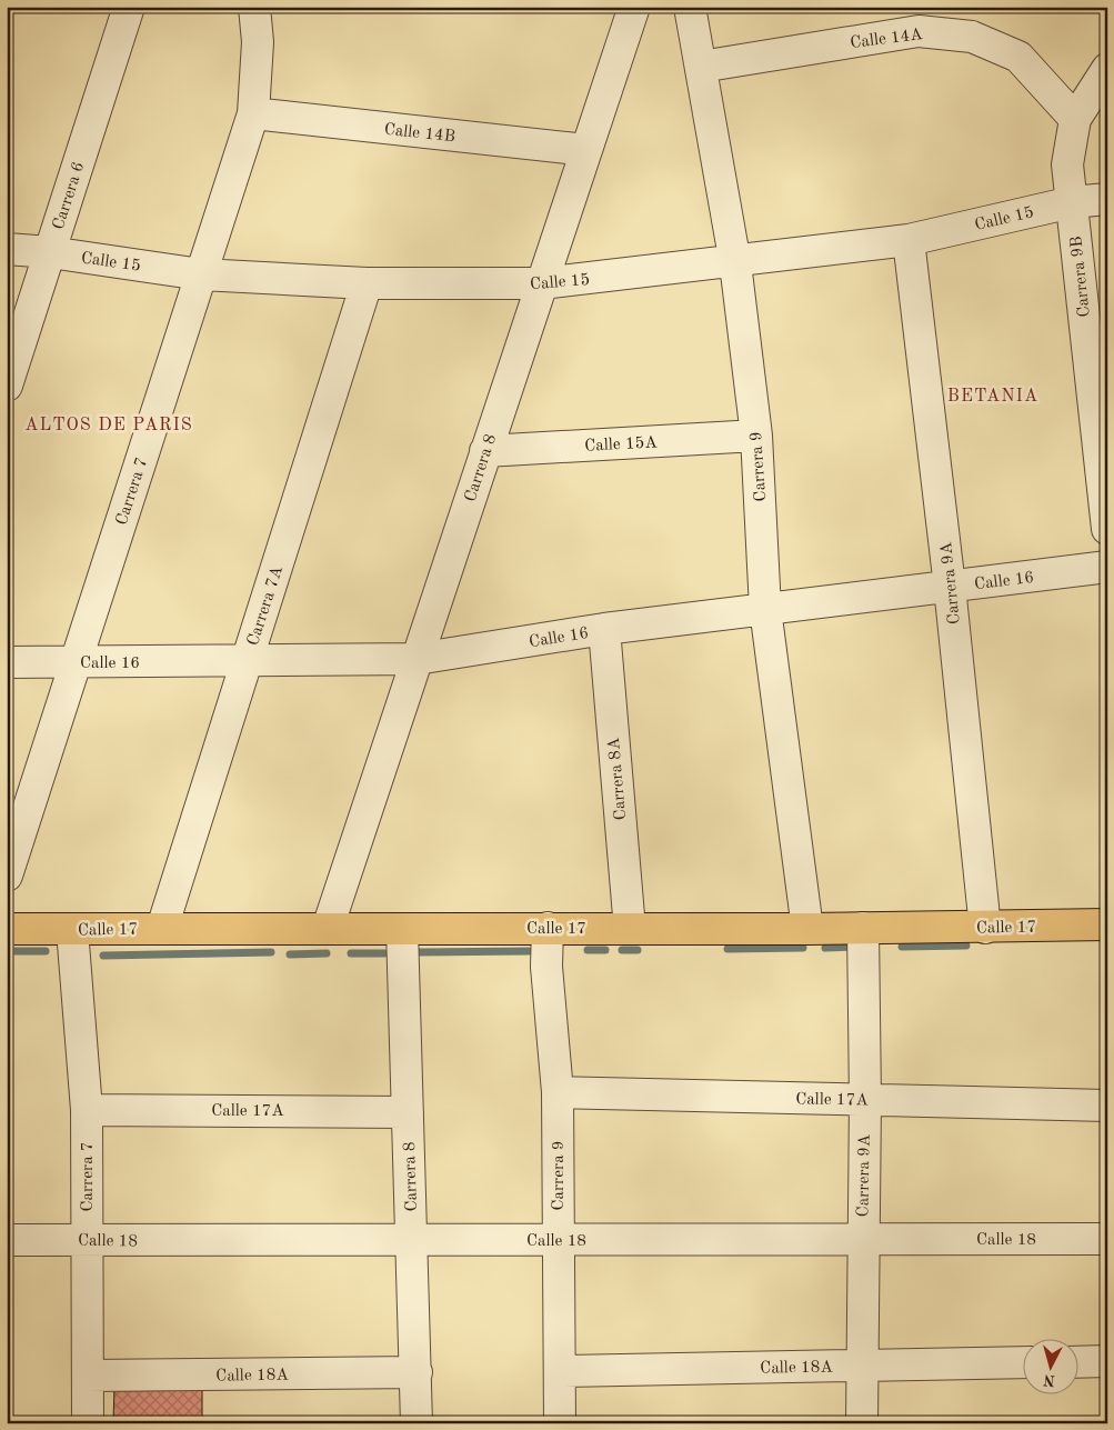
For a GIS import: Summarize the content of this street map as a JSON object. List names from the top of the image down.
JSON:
{
  "streets": {
    "main road": ["Calle 17"],
    "street": [
      "Calle 14A",
      "Calle 14B",
      "Carrera 6",
      "Calle 15",
      "Carrera 9B",
      "Calle 15A",
      "Carrera 9",
      "Carrera 8",
      "Carrera 7",
      "Calle 16",
      "Carrera 9A",
      "Carrera 7A",
      "Carrera 8A",
      "Calle 17A",
      "Calle 18",
      "Calle 18A"
    ]
  },
  "crossings": [
    ["Calle 14A", "Carrera 9B"],
    ["Calle 14A", "Carrera 9"],
    ["Calle 14B", "Carrera 8"],
    ["Calle 14B", "Carrera 7"],
    ["Carrera 6", "Calle 15"],
    ["Calle 15", "Carrera 9B"],
    ["Calle 15", "Carrera 9"],
    ["Calle 15", "Carrera 8"],
    ["Calle 15", "Carrera 7"],
    ["Calle 15", "Carrera 9A"],
    ["Calle 15", "Carrera 7A"],
    ["Calle 15A", "Carrera 9"],
    ["Calle 15A", "Carrera 8"],
    ["Carrera 9", "Calle 16"],
    ["Carrera 9", "Calle 17"],
    ["Carrera 9", "Calle 17A"],
    ["Carrera 9", "Calle 18"],
    ["Carrera 9", "Calle 18A"],
    ["Carrera 8", "Calle 16"],
    ["Carrera 8", "Calle 17"],
    ["Carrera 8", "Calle 17A"],
    ["Carrera 8", "Calle 18"],
    ["Carrera 8", "Calle 18A"],
    ["Carrera 7", "Calle 16"],
    ["Carrera 7", "Calle 17"],
    ["Carrera 7", "Calle 17A"],
    ["Carrera 7", "Calle 18"],
    ["Carrera 7", "Calle 18A"],
    ["Calle 16", "Carrera 9A"],
    ["Calle 16", "Carrera 7A"],
    ["Calle 16", "Carrera 8A"],
    ["Carrera 9A", "Calle 17"],
    ["Carrera 9A", "Calle 17A"],
    ["Carrera 9A", "Calle 18"],
    ["Carrera 9A", "Calle 18A"],
    ["Carrera 7A", "Calle 17"],
    ["Carrera 8A", "Calle 17"]
  ],
  "districts": ["BETANIA", "ALTOS DE PARIS"],
  "north": "bottom"
}
